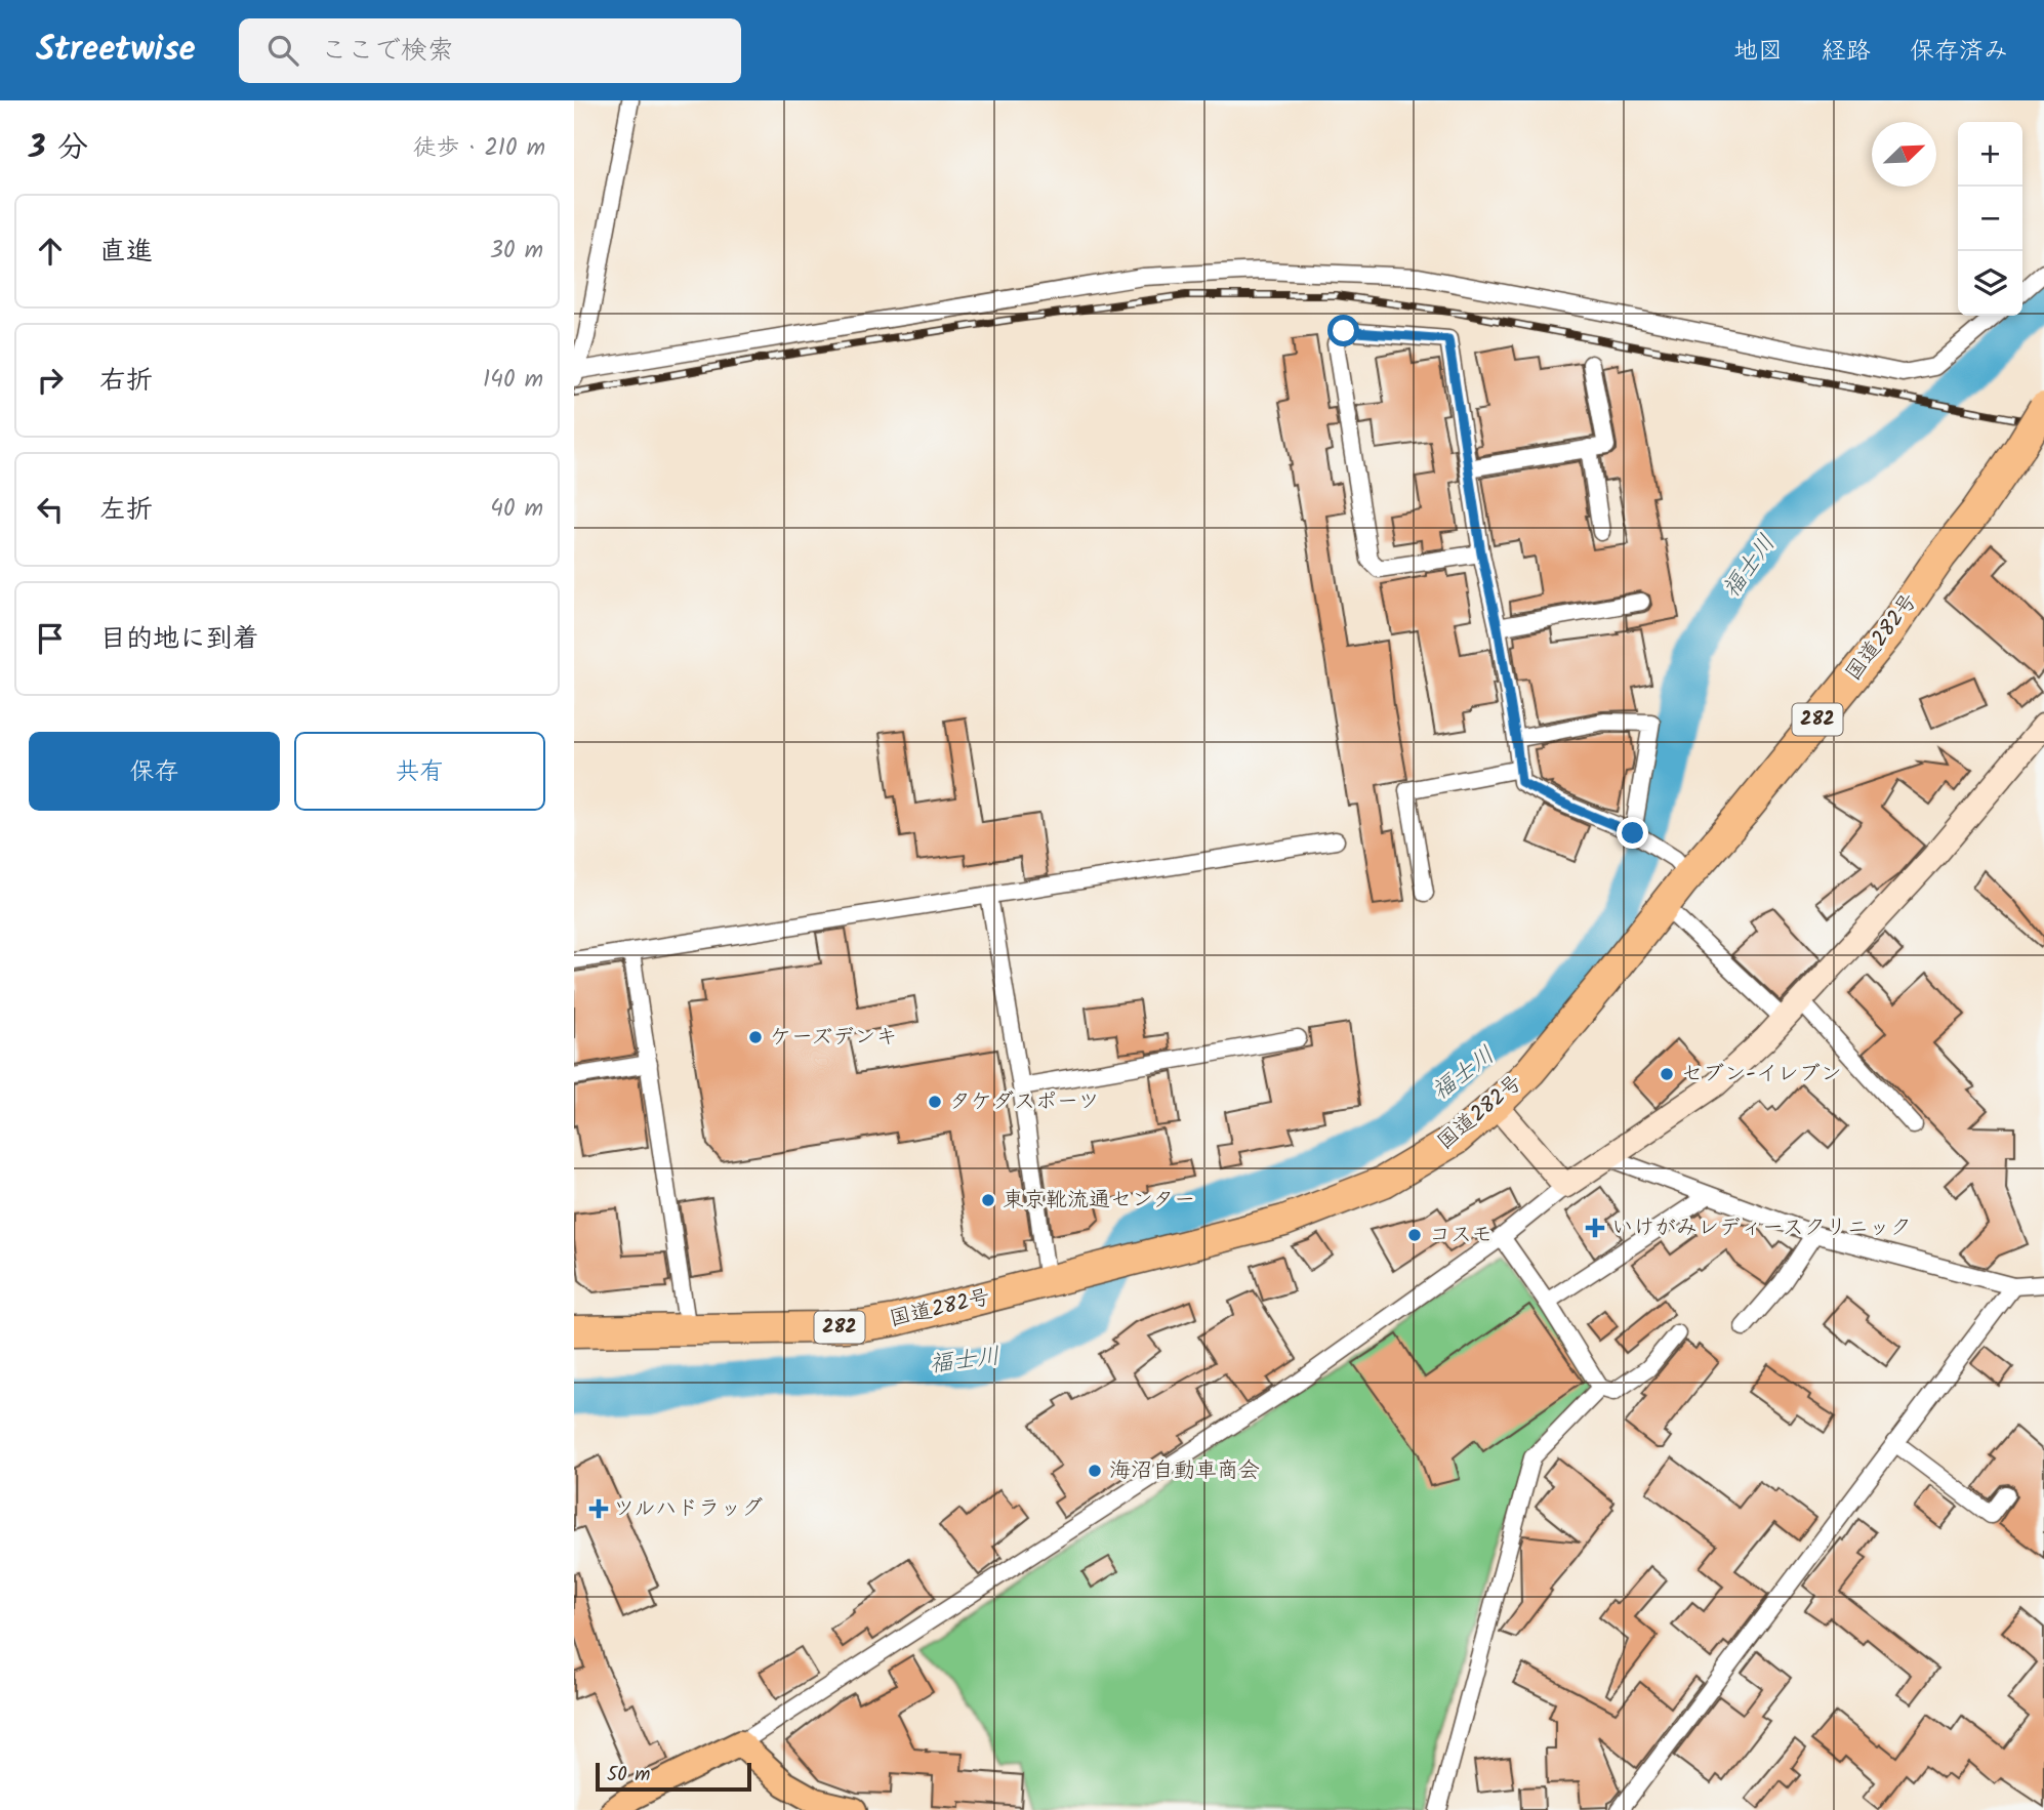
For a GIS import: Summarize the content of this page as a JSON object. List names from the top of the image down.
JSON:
{
  "streets": {
    "highway": ["国道282号", "282"]
  },
  "water": ["福士川"],
  "places": {
    "other": [
      "ケーズデンキ",
      "セブン-イレブン",
      "タケダスポーツ",
      "東京靴流通センター",
      "コスモ",
      "海沼自動車商会"
    ],
    "health": ["いけがみレディースクリニック", "ツルハドラッグ"]
  },
  "scale_bar": "50 m",
  "north": "top right",
  "page": {
    "header": "Streetwise",
    "search": "ここで検索",
    "nav": ["地図", "経路", "保存済み"],
    "heading": ["3 分", "徒歩 · 210 m"],
    "map_buttons": ["+", "−"],
    "list": [
      ["直進", "30 m"],
      ["右折", "140 m"],
      ["左折", "40 m"],
      "目的地に到着"
    ],
    "buttons": ["保存", "共有"],
    "scale": "50 m"
  }
}
